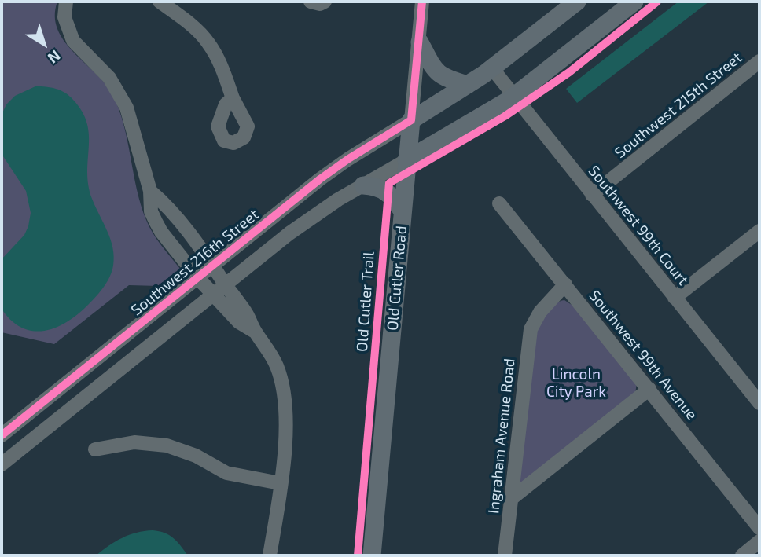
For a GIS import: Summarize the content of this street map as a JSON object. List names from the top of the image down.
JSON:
{
  "streets": {
    "main road": ["Southwest 216th Street", "Old Cutler Road"],
    "street": [
      "Southwest 215th Street",
      "Southwest 99th Court",
      "Southwest 99th Avenue",
      "Ingraham Avenue Road"
    ],
    "cycle path": ["Old Cutler Trail"]
  },
  "crossings": [
    ["Southwest 215th Street", "Southwest 99th Court"],
    ["Southwest 99th Court", "Southwest 216th Street"],
    ["Southwest 216th Street", "Old Cutler Road"],
    ["Southwest 99th Avenue", "Ingraham Avenue Road"]
  ],
  "parks": ["Lincoln City Park"],
  "north": "bottom right"
}
